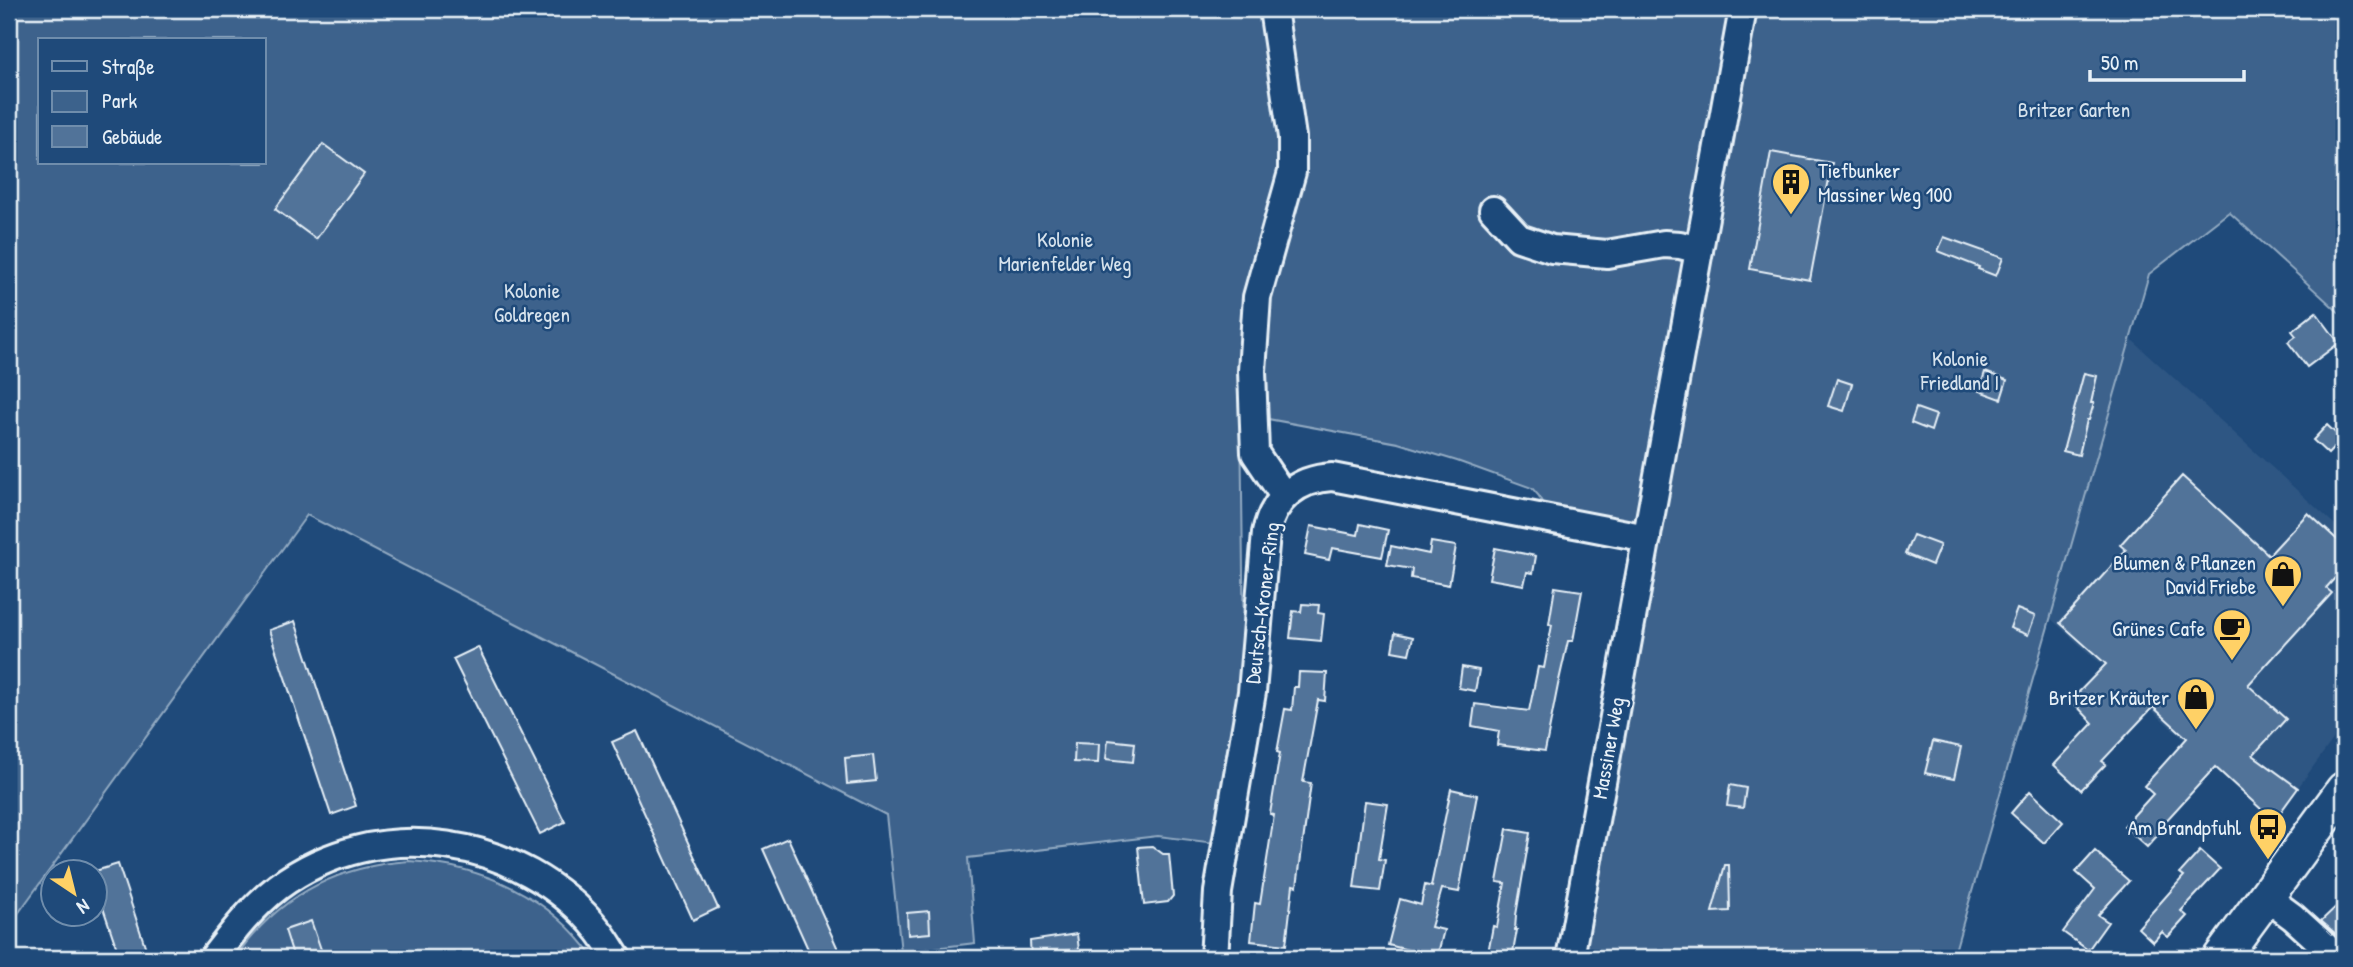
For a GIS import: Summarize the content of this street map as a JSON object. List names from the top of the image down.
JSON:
{
  "streets": {
    "street": ["Deutsch-Kroner-Ring", "Massiner Weg"]
  },
  "crossings": [
    ["Deutsch-Kroner-Ring", "Massiner Weg"]
  ],
  "parks": [
    "Britzer Garten",
    "Kolonie Marienfelder Weg",
    "Kolonie Goldregen",
    "Kolonie Friedland I"
  ],
  "places": {
    "building": ["Tiefbunker Massiner Weg 100"],
    "shop": ["Blumen & Pflanzen David Friebe", "Britzer Kräuter"],
    "cafe": ["Grünes Cafe"],
    "bus stop": ["Am Brandpfuhl"]
  },
  "legend": ["Straße", "Park", "Gebäude"],
  "scale_bar": "50 m",
  "north": "bottom right"
}
